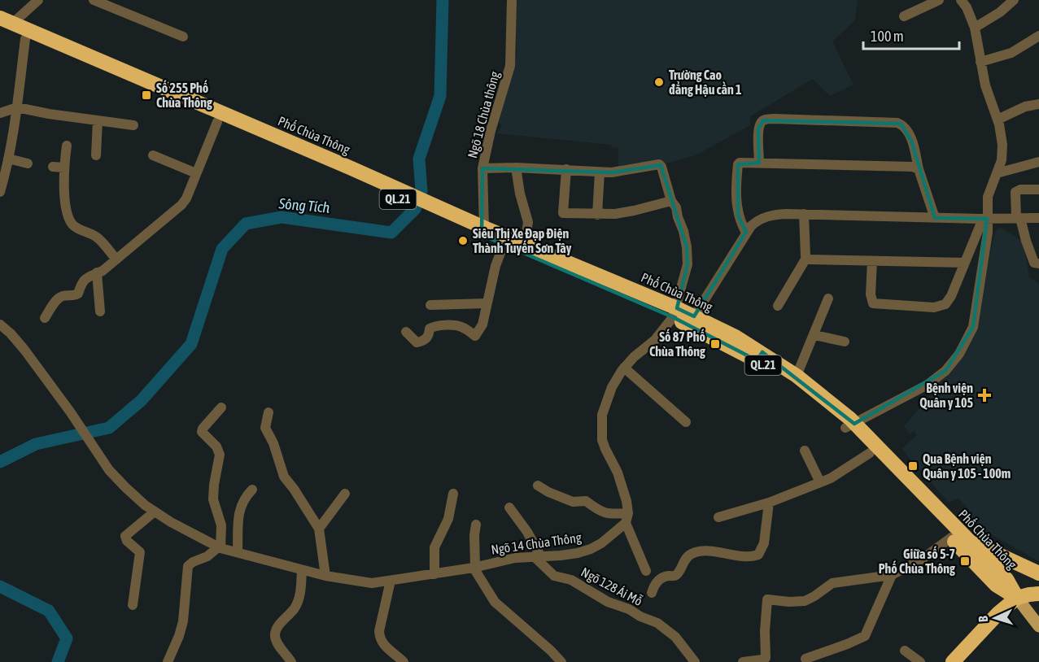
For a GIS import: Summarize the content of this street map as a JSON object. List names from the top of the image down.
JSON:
{
  "streets": {
    "highway": ["Phố Chùa Thông", "QL.21"],
    "street": ["Ngõ 18 Chùa thông", "Ngõ 14 Chùa Thông", "Ngõ 128 Ái Mỗ"]
  },
  "crossings": [
    ["Ngõ 18 Chùa thông", "Phố Chùa Thông"],
    ["Ngõ 14 Chùa Thông", "Ngõ 128 Ái Mỗ"]
  ],
  "water": ["Sông Tích"],
  "places": {
    "other": ["Trường Cao đẳng Hậu cần 1", "Siêu Thị Xe Đạp Điện Thành Tuyến Sơn Tây"],
    "transit": [
      "Số 255 Phố Chùa Thông",
      "Số 87 Phố Chùa Thông",
      "Qua Bệnh viện Quân y 105 - 100m",
      "Giữa số 5-7 Phố Chùa Thông"
    ],
    "health": ["Bệnh viện Quân y 105"]
  },
  "scale_bar": "100 m",
  "north": "left"
}
